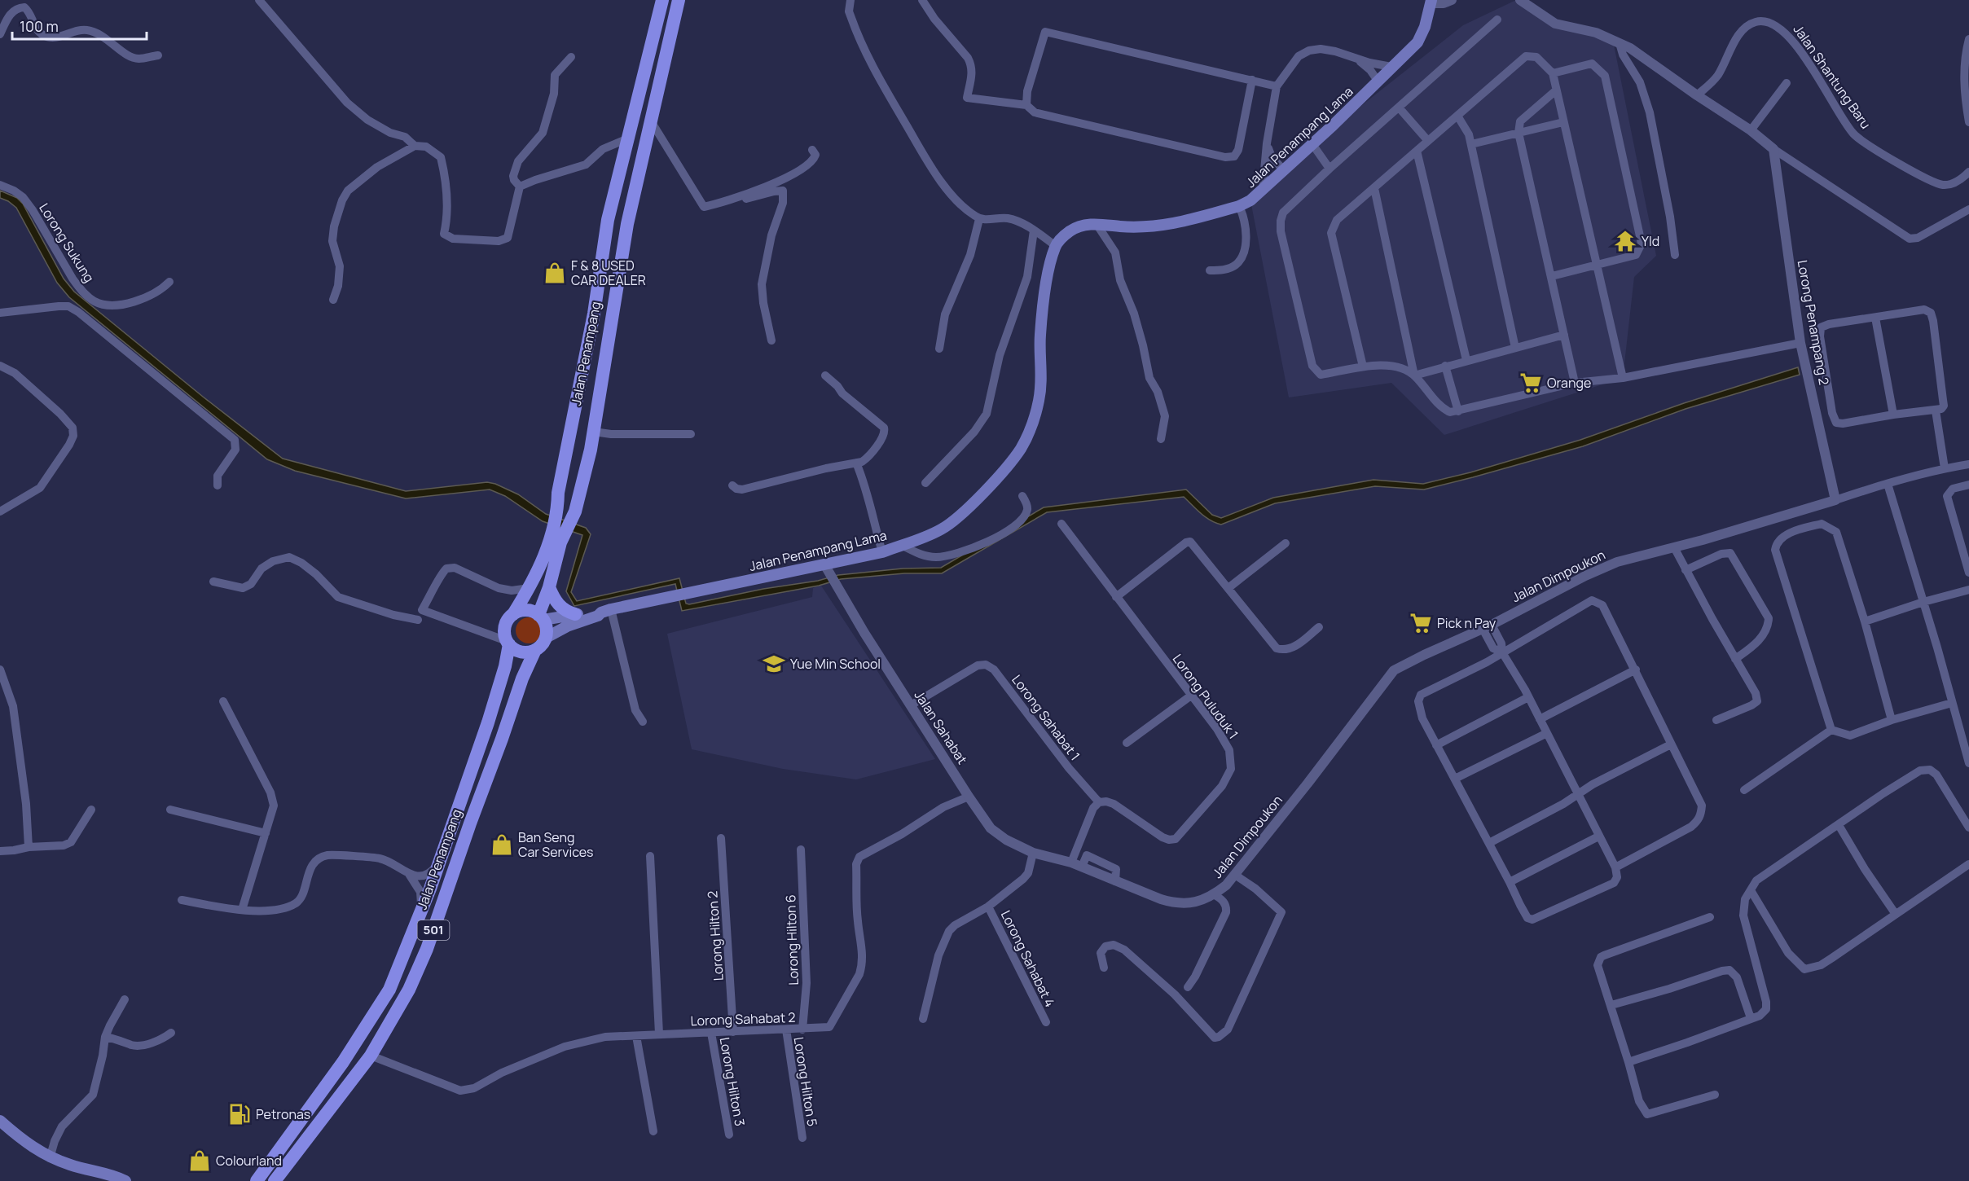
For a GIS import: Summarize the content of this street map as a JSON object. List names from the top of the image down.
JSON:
{
  "streets": {
    "main road": ["Jalan Penampang Lama", "Jalan Penampang", "501"],
    "street": [
      "Jalan Shantung Baru",
      "Lorong Sukung",
      "Lorong Penampang 2",
      "Jalan Dimpoukon",
      "Lorong Puluduk 1",
      "Lorong Sahabat 1",
      "Jalan Sahabat",
      "Lorong Hilton 2",
      "Lorong Hilton 6",
      "Lorong Sahabat 4",
      "Lorong Sahabat 2",
      "Lorong Hilton 3",
      "Lorong Hilton 5"
    ]
  },
  "crossings": [
    ["Jalan Penampang Lama", "Jalan Penampang"],
    ["Jalan Penampang Lama", "Jalan Sahabat"],
    ["Lorong Penampang 2", "Jalan Dimpoukon"],
    ["Jalan Penampang", "Lorong Sahabat 2"],
    ["Jalan Dimpoukon", "Jalan Sahabat"],
    ["Lorong Puluduk 1", "Lorong Sahabat 1"],
    ["Lorong Sahabat 1", "Jalan Sahabat"],
    ["Jalan Sahabat", "Lorong Sahabat 2"],
    ["Lorong Hilton 2", "Lorong Sahabat 2"],
    ["Lorong Hilton 6", "Lorong Sahabat 2"],
    ["Lorong Sahabat 2", "Lorong Hilton 3"],
    ["Lorong Sahabat 2", "Lorong Hilton 5"]
  ],
  "places": {
    "temple": ["Yld"],
    "shop": ["F & 8 USED CAR DEALER", "Ban Seng Car Services", "Colourland"],
    "supermarket": ["Orange", "Pick n Pay"],
    "school or university": ["Yue Min School"],
    "fuel station": ["Petronas"]
  },
  "scale_bar": "100 m"
}
